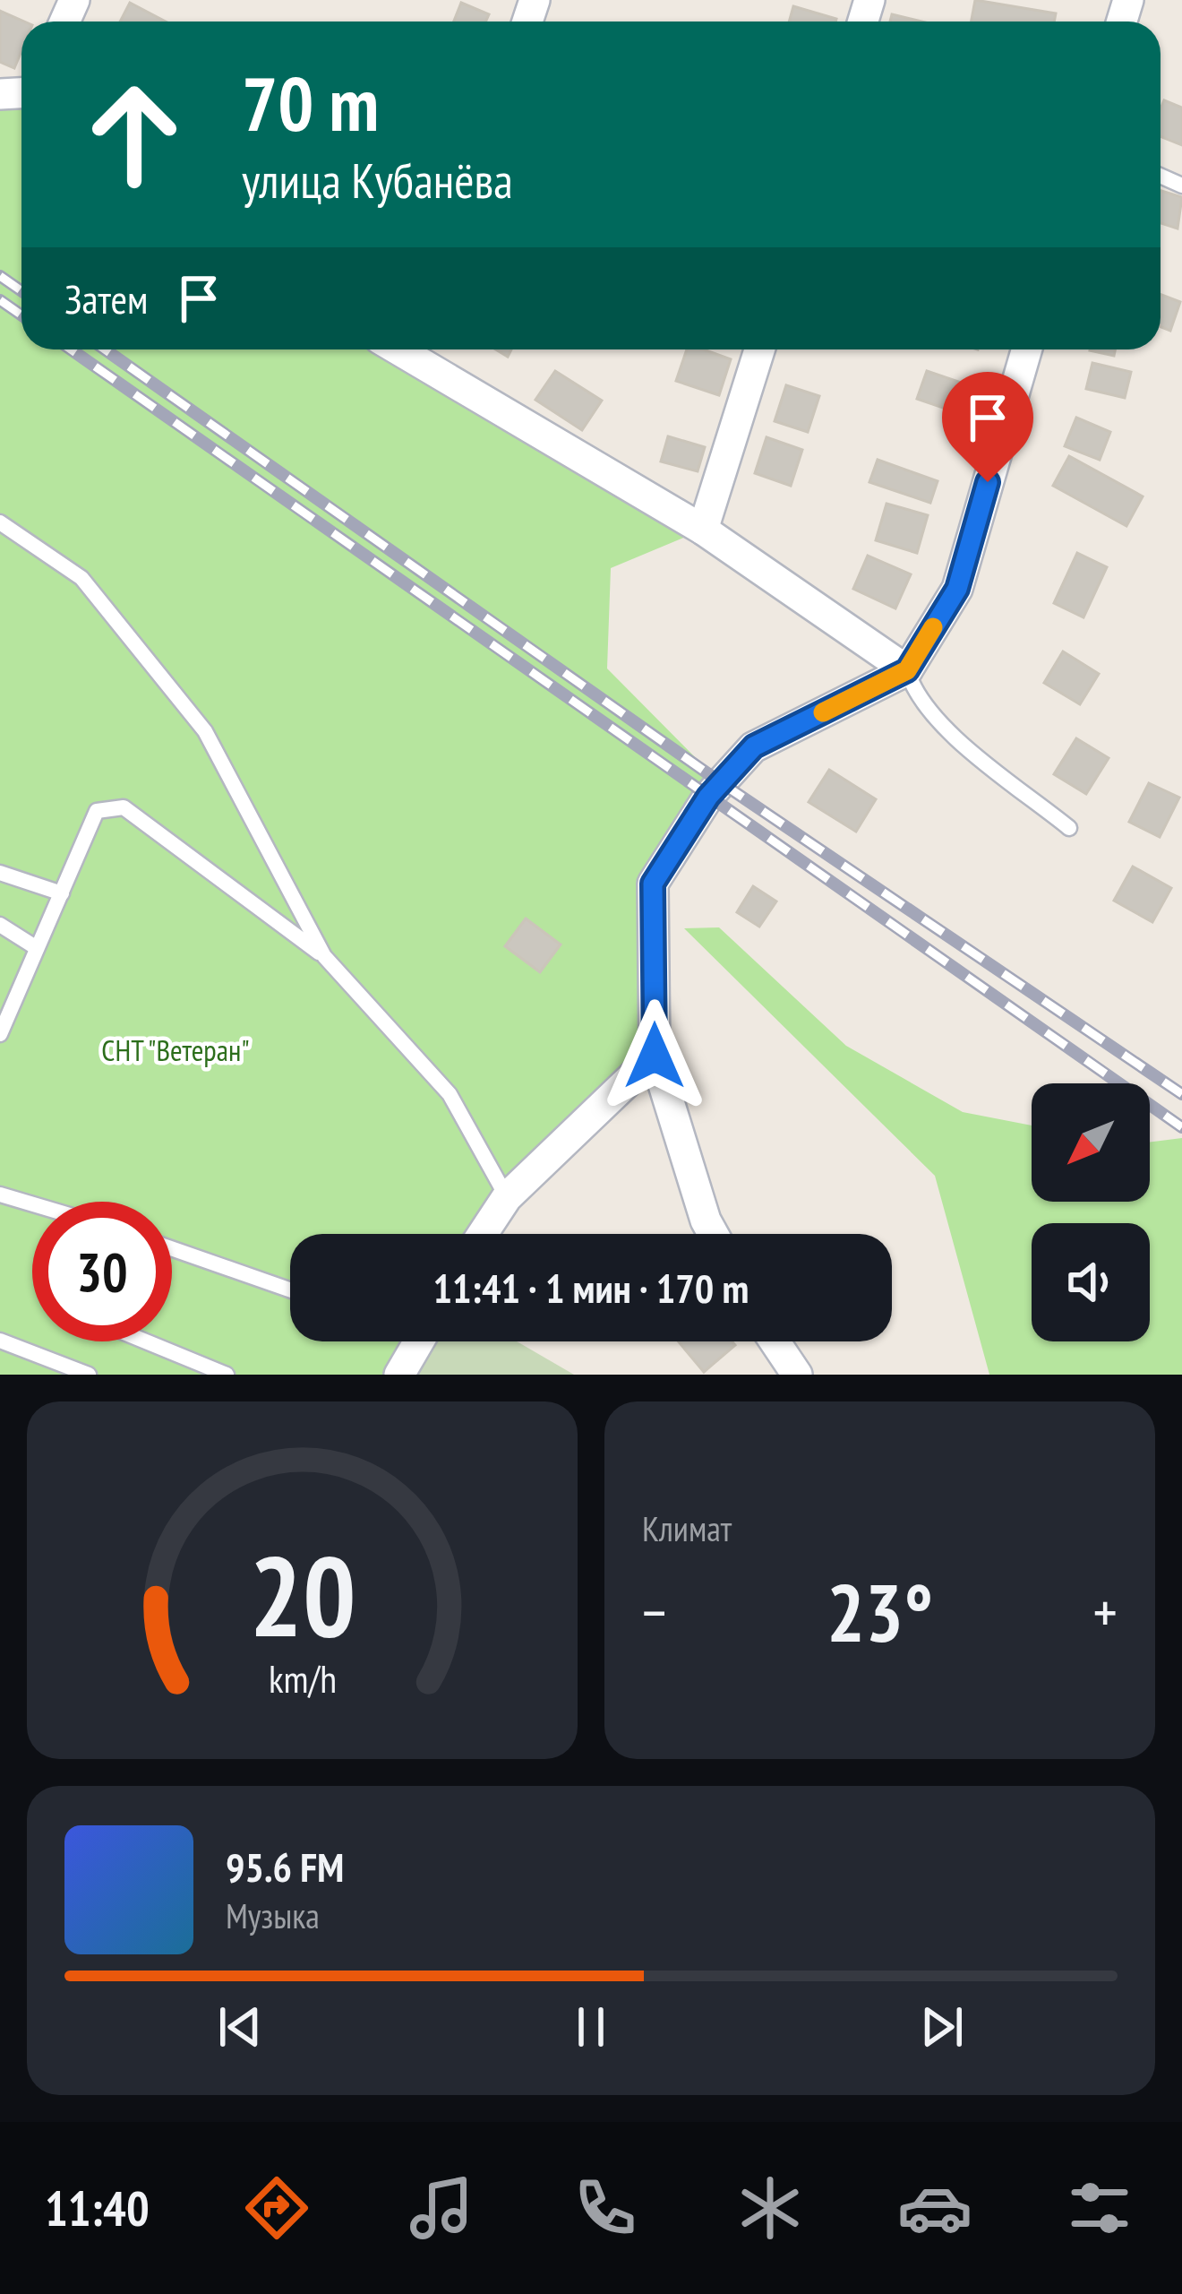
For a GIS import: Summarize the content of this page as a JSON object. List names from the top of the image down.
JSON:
{
  "parks": ["СНТ \"Ветеран\""],
  "north": "bottom left",
  "page": {
    "turn": ["70 m", "улица Кубанёва"],
    "then": "Затем",
    "limit": "30",
    "trip": "11:41 · 1 мин · 170 m",
    "tile": "Климат",
    "heat": ["−", "23°", "+"],
    "song": ["95.6 FM", "Музыка"],
    "tabs": "11:40",
    "gauge": ["20", "km/h"]
  }
}
